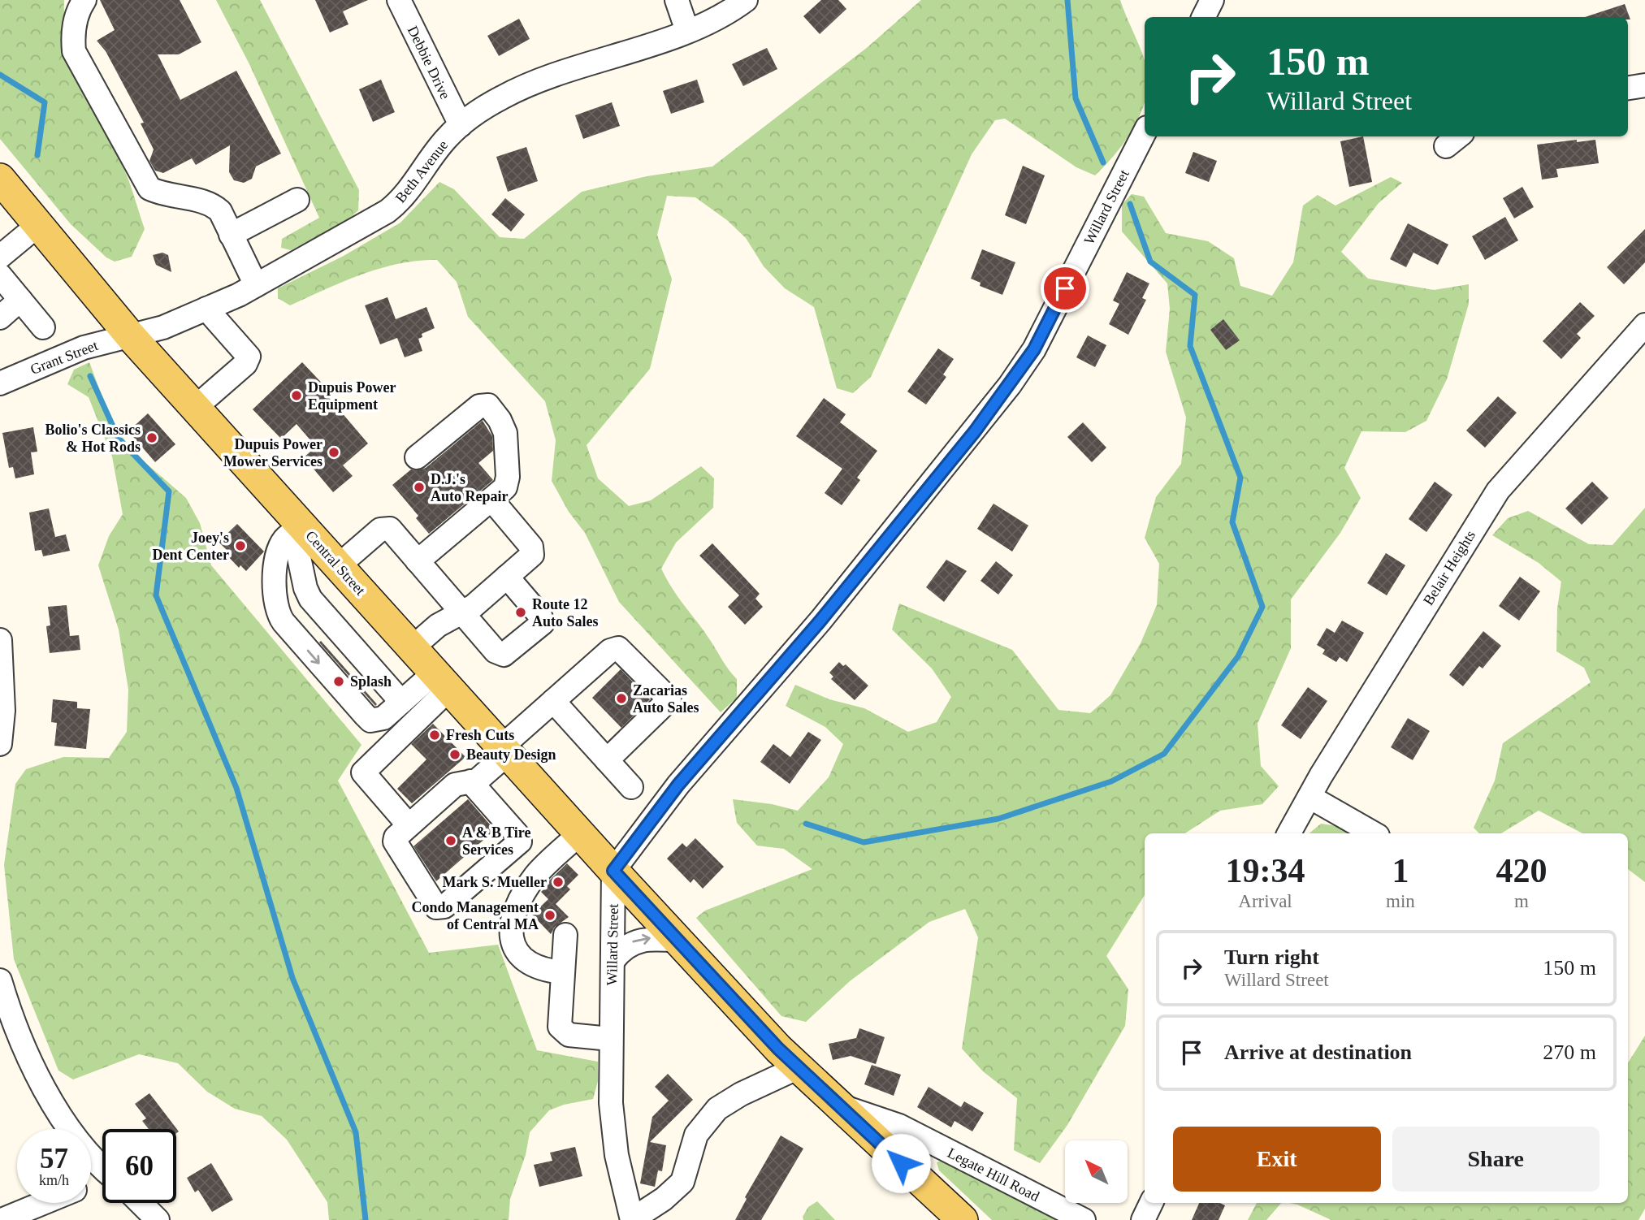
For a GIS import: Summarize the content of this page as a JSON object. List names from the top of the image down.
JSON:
{
  "streets": {
    "main road": ["Central Street"],
    "street": [
      "Debbie Drive",
      "Beth Avenue",
      "Willard Street",
      "Grant Street",
      "Belair Heights",
      "Legate Hill Road"
    ]
  },
  "crossings": [
    ["Debbie Drive", "Beth Avenue"],
    ["Beth Avenue", "Grant Street"],
    ["Beth Avenue", "Central Street"],
    ["Willard Street", "Central Street"],
    ["Grant Street", "Central Street"],
    ["Central Street", "Legate Hill Road"]
  ],
  "places": [
    "Dupuis Power Equipment",
    "Bolio's Classics & Hot Rods",
    "Dupuis Power Mower Services",
    "D.J.'s Auto Repair",
    "Joey's Dent Center",
    "Route 12 Auto Sales",
    "Splash",
    "Zacarias Auto Sales",
    "Fresh Cuts",
    "Beauty Design",
    "A & B Tire Services",
    "Mark S. Mueller",
    "Condo Management of Central MA"
  ],
  "north": "top left",
  "page": {
    "turn": ["150 m", "Willard Street"],
    "eta": [
      "19:34",
      "Arrival",
      "1",
      "min",
      "420",
      "m"
    ],
    "list": [
      {
        "name": "Turn right",
        "note": "Willard Street",
        "value": "150 m"
      },
      {
        "name": "Arrive at destination",
        "value": "270 m"
      }
    ],
    "buttons": ["Exit", "Share"],
    "speed": "57 km/h",
    "limit": "60"
  }
}
